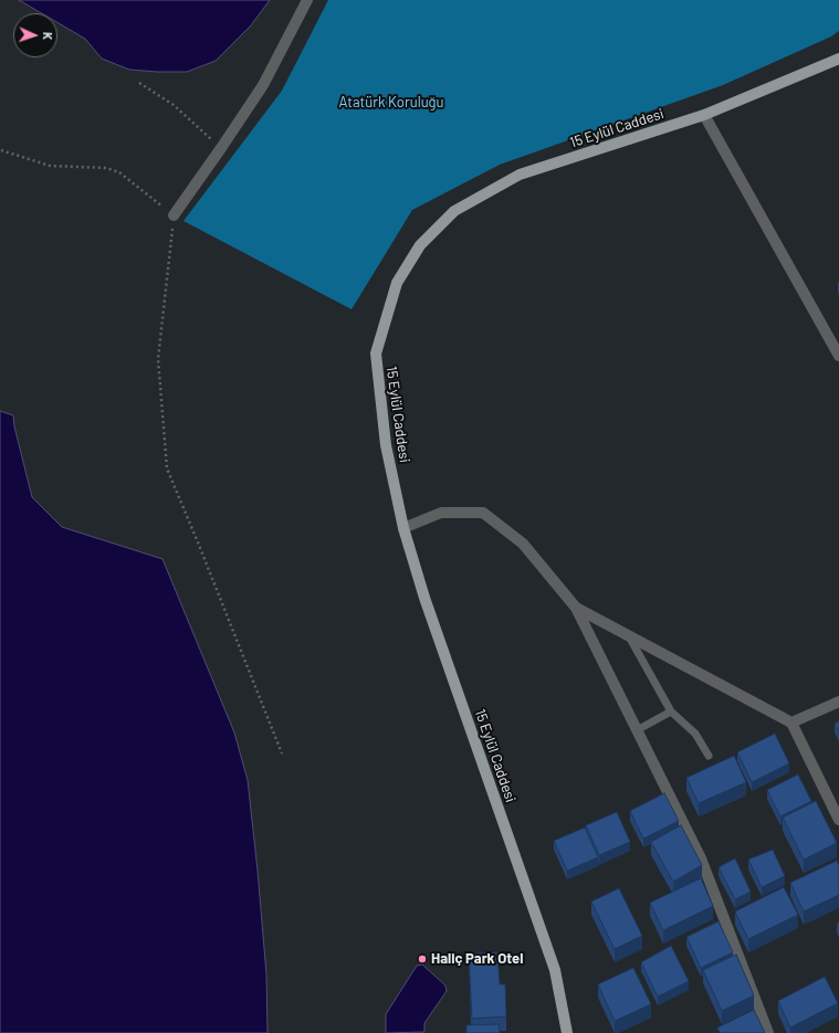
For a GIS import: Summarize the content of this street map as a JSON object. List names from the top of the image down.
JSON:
{
  "streets": {
    "main road": ["15 Eylül Caddesi"]
  },
  "parks": ["Atatürk Koruluğu"],
  "places": ["Haliç Park Otel"],
  "north": "right"
}
